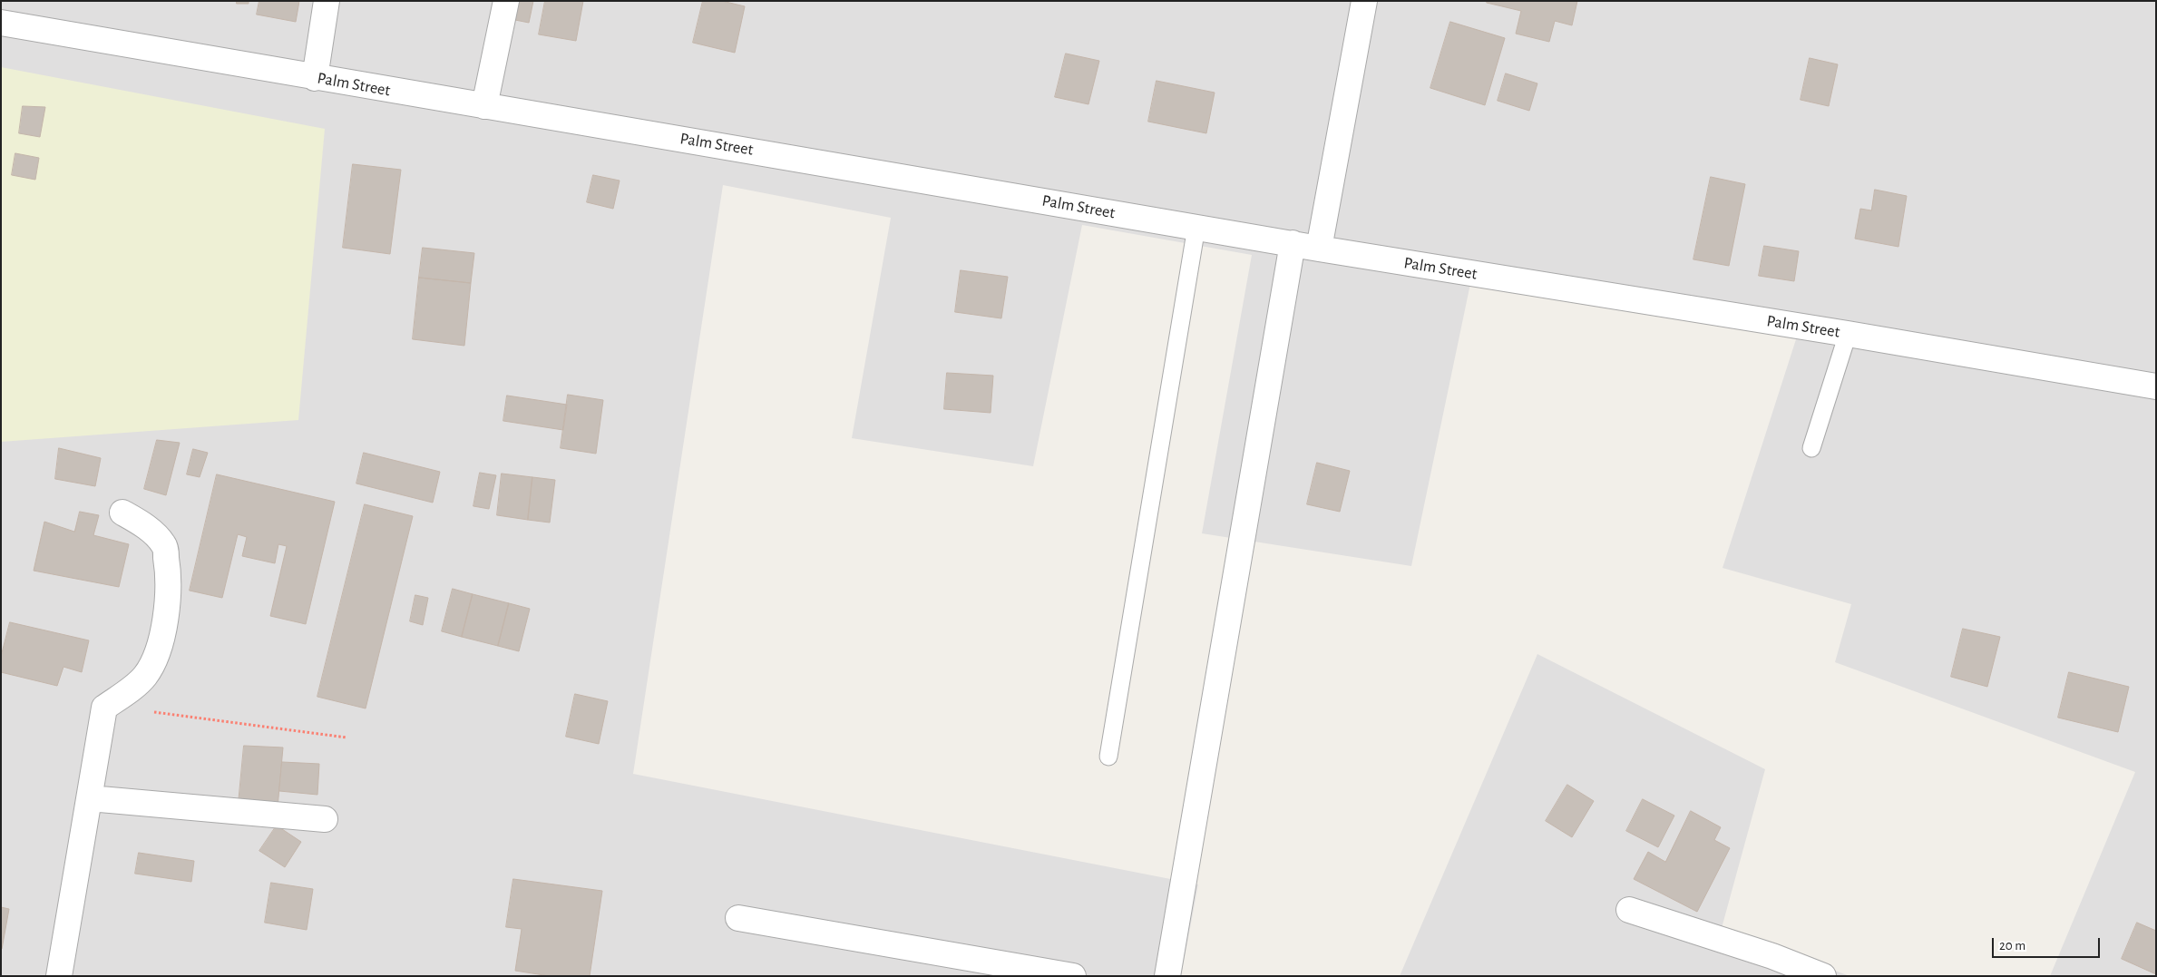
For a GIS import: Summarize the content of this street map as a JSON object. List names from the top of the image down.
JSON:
{
  "streets": {
    "street": ["Palm Street"]
  },
  "scale_bar": "20 m"
}
